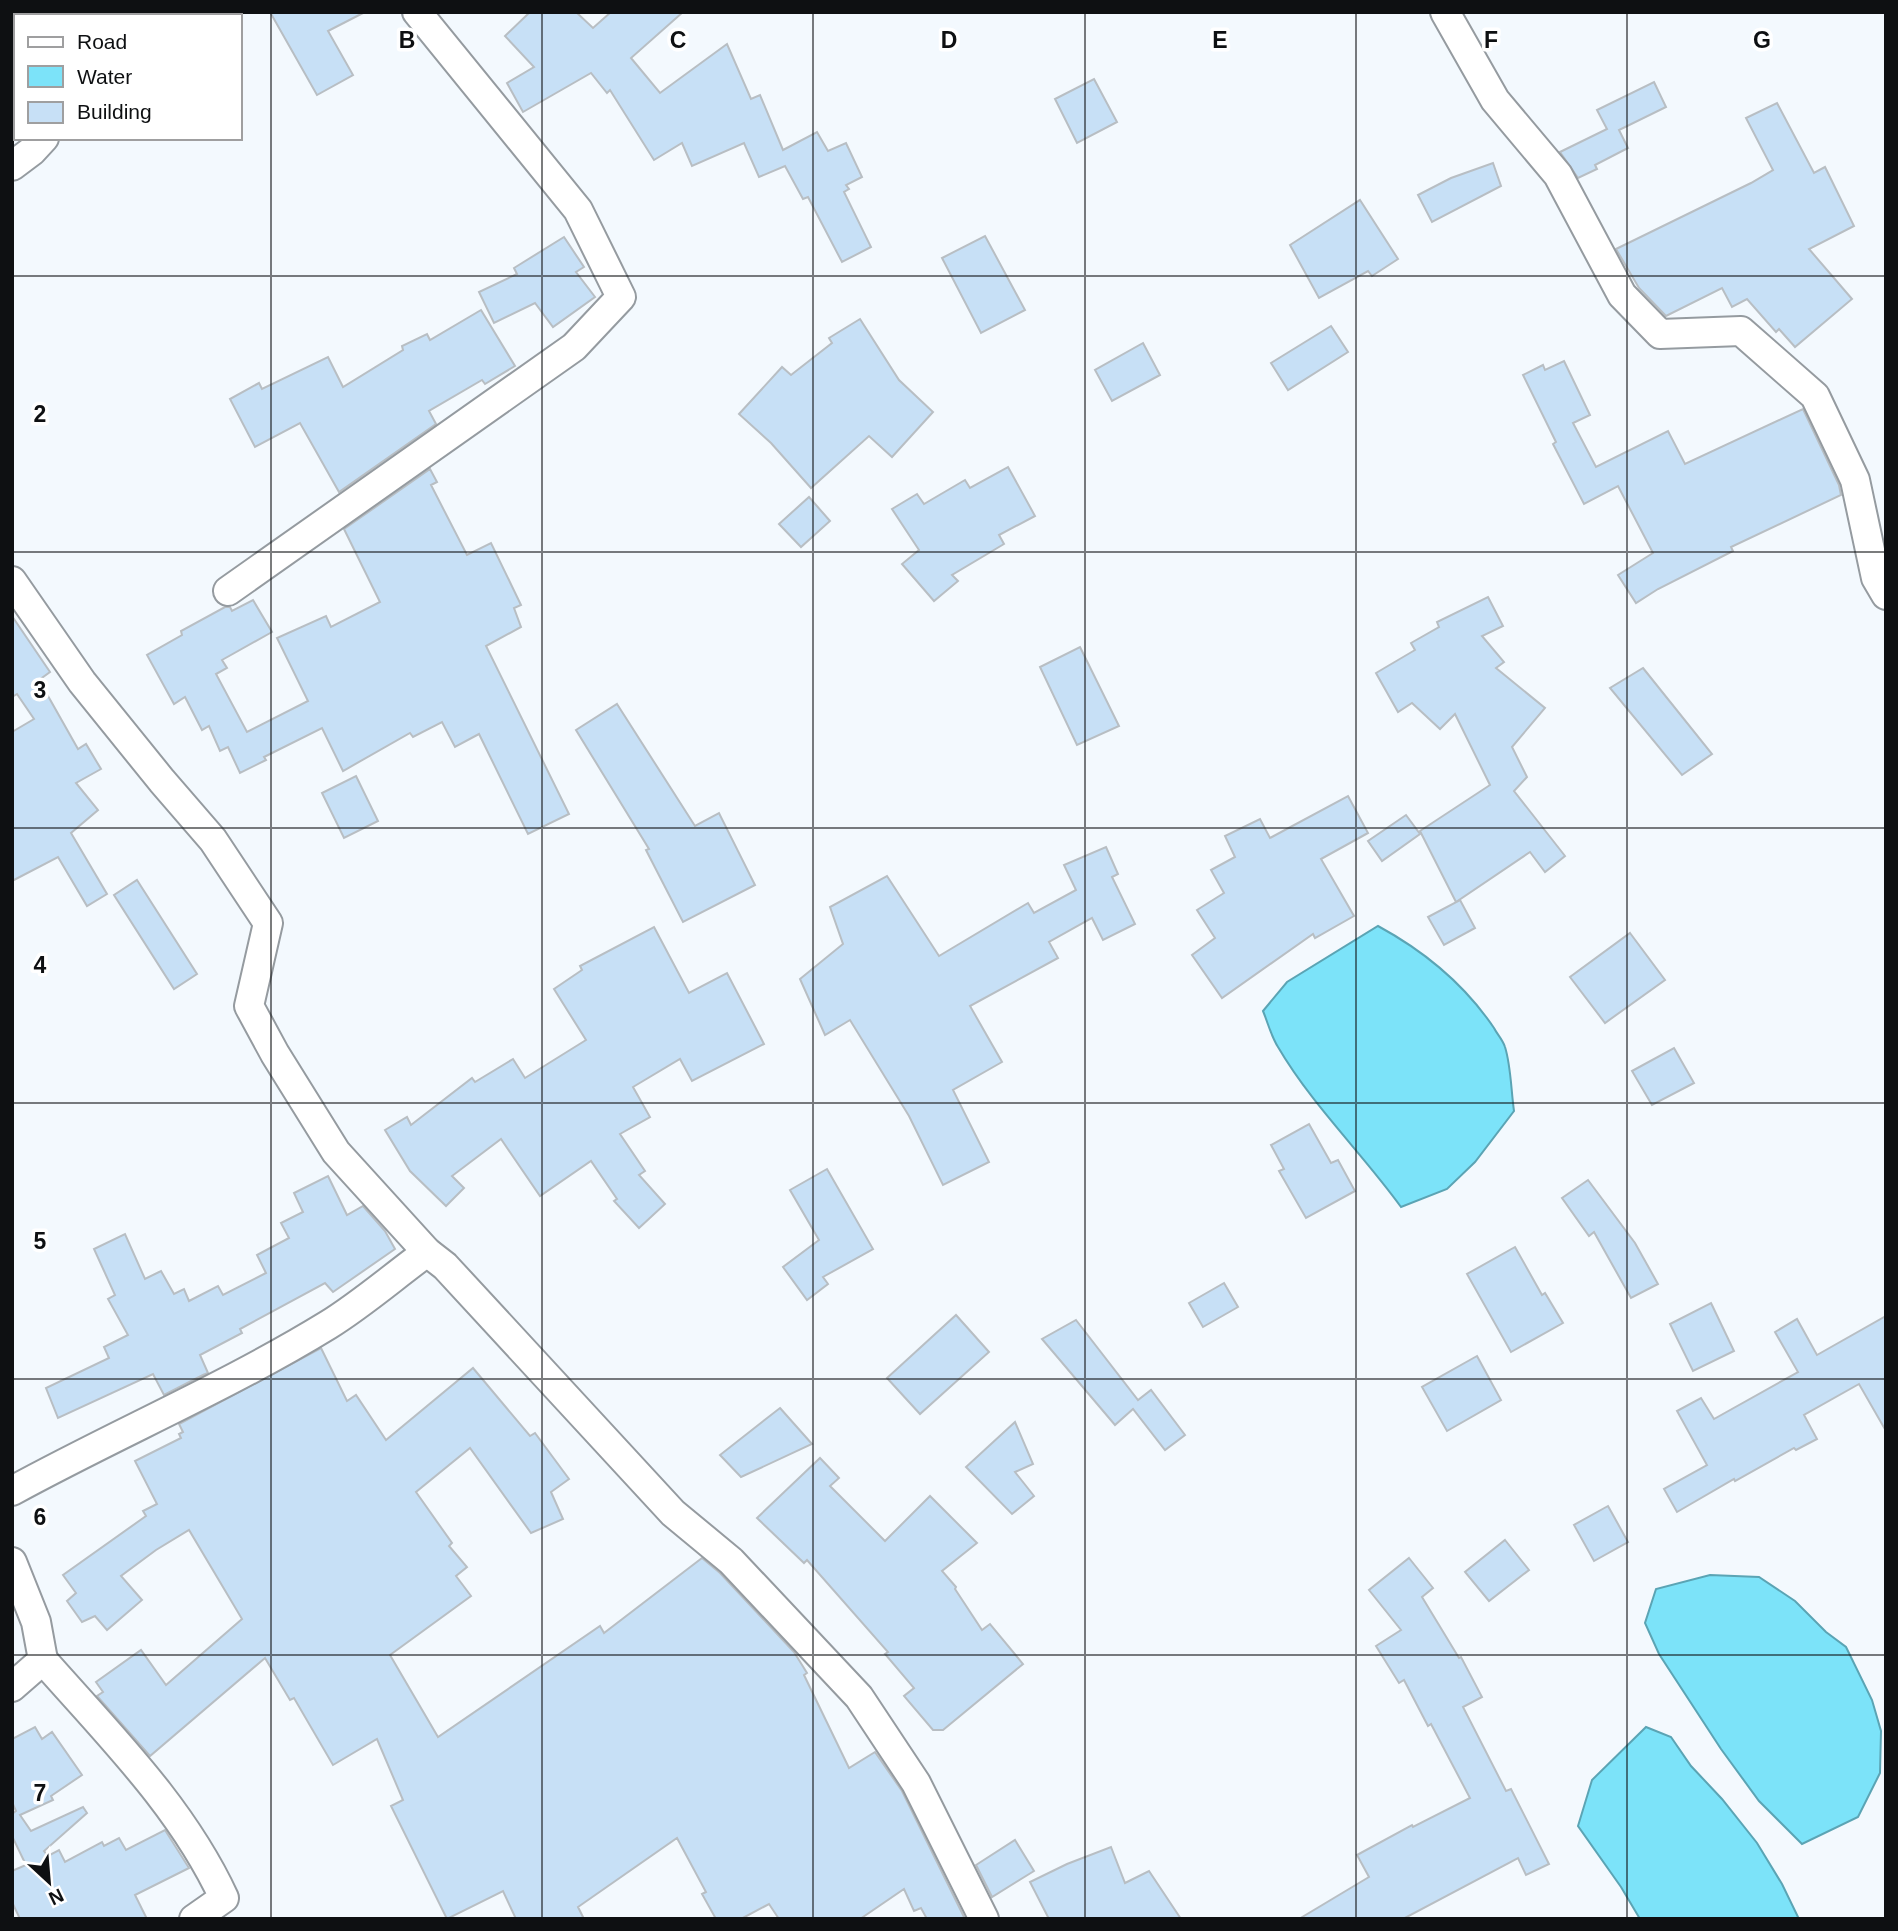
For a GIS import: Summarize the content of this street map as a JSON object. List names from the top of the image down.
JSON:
{
  "legend": ["Road", "Water", "Building"],
  "north": "bottom right",
  "grid": {
    "columns": [
      "B",
      "C",
      "D",
      "E",
      "F",
      "G"
    ],
    "rows": [
      "2",
      "3",
      "4",
      "5",
      "6",
      "7"
    ]
  }
}
